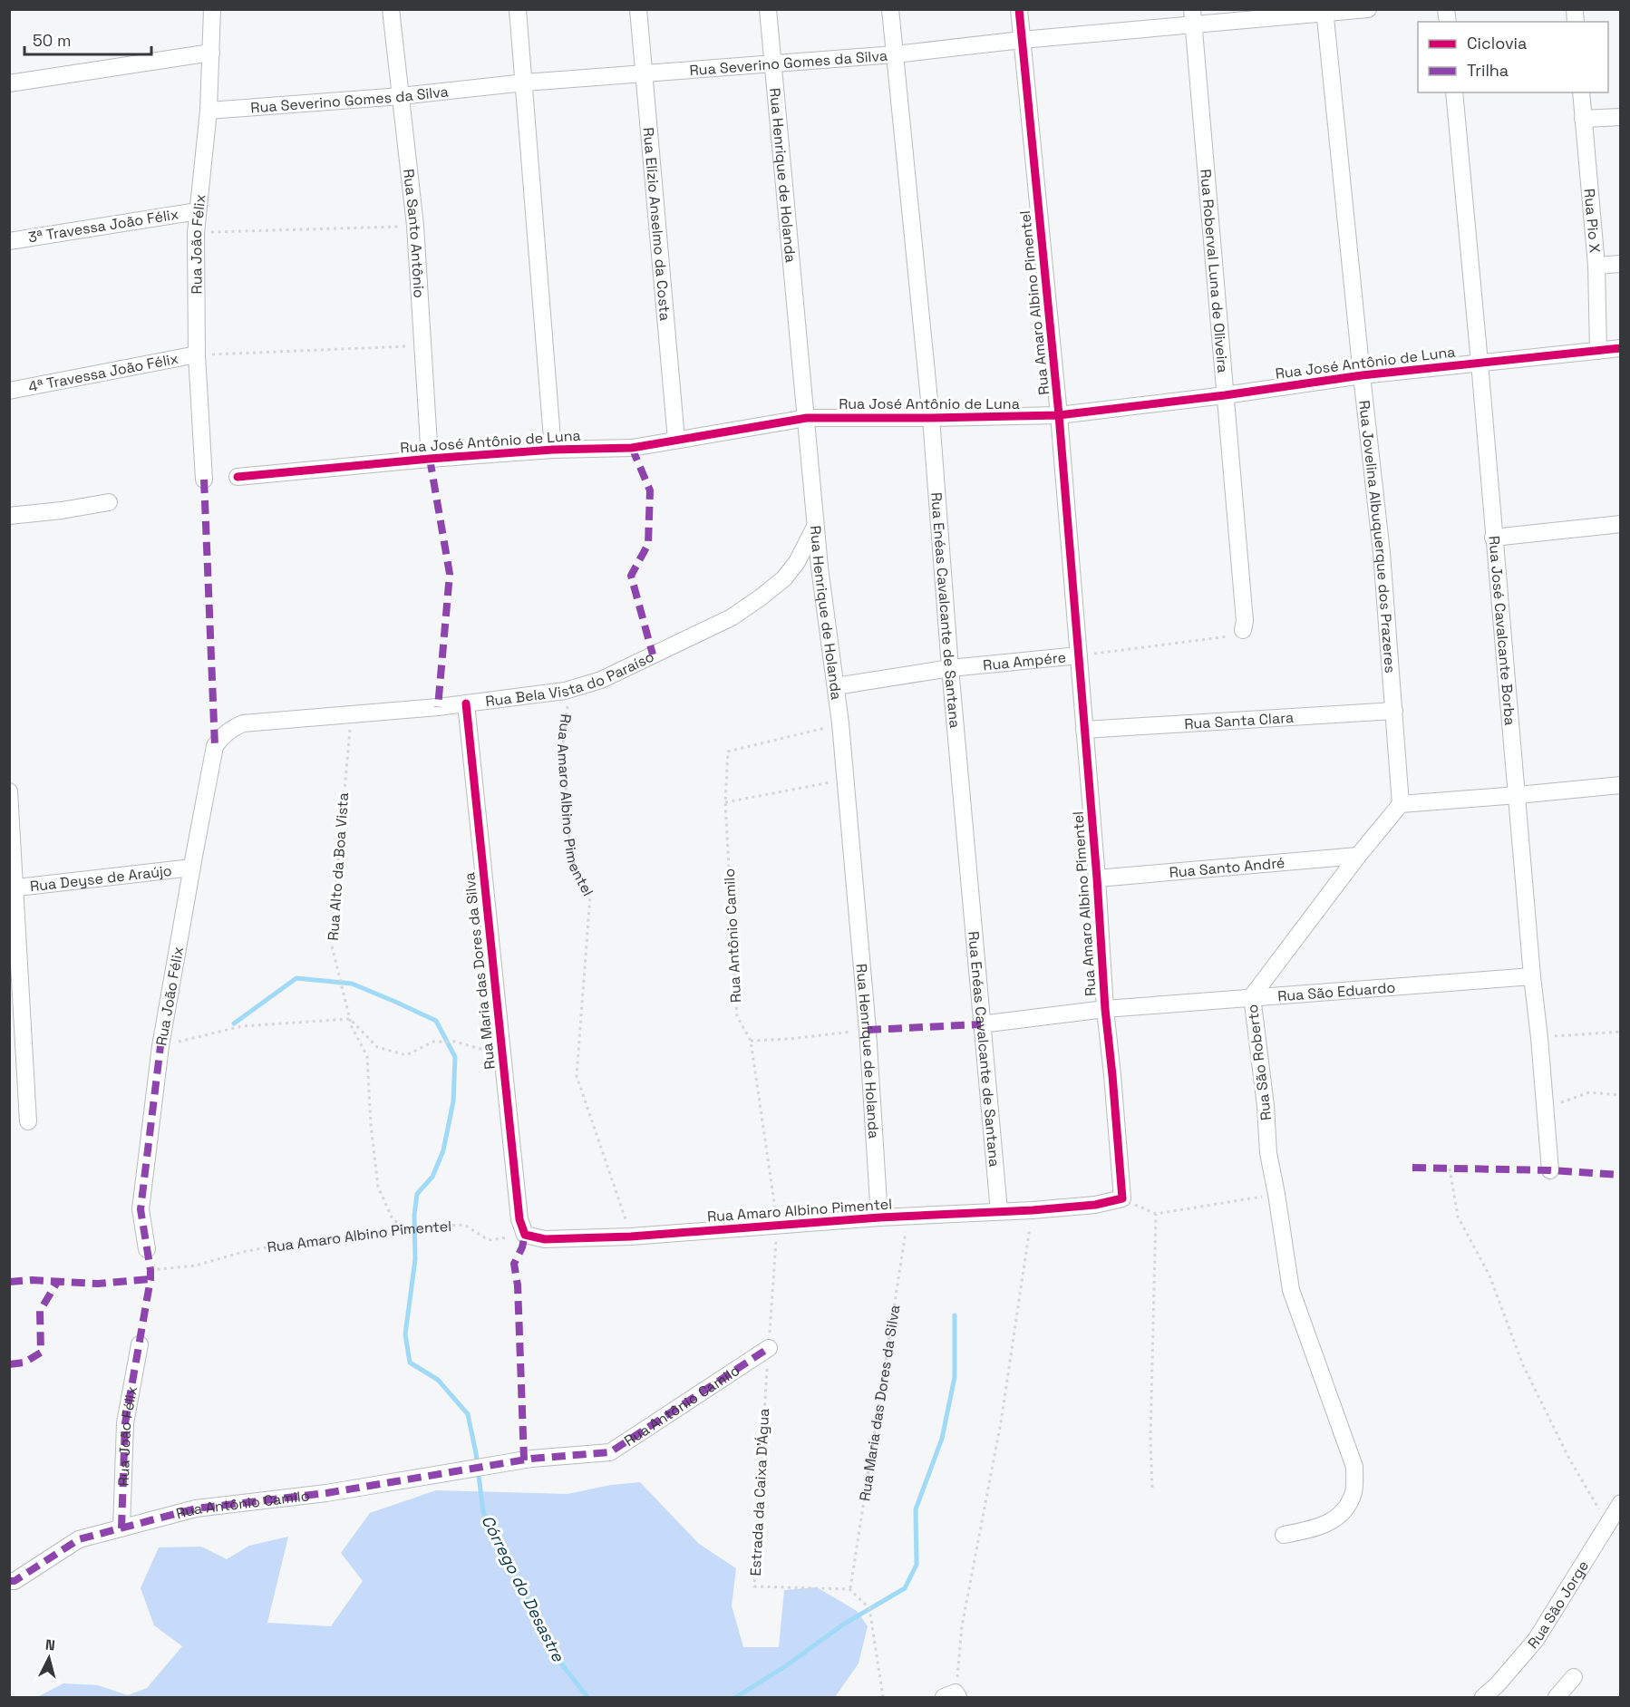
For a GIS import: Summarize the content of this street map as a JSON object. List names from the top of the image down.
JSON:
{
  "streets": {
    "street": [
      "Rua Severino Gomes da Silva",
      "Rua Henrique de Holanda",
      "Rua Pio X",
      "Rua Elízio Anselmo da Costa",
      "3ª Travessa João Félix",
      "Rua Santo Antônio",
      "Rua João Félix",
      "Rua Roberval Luna de Oliveira",
      "Rua Amaro Albino Pimentel",
      "Rua José Antônio de Luna",
      "4ª Travessa João Félix",
      "Rua Jovelina Albuquerque dos Prazeres",
      "Rua Enéas Cavalcante de Santana",
      "Rua José Cavalcante Borba",
      "Rua Ampére",
      "Rua Bela Vista do Paraíso",
      "Rua Santa Clara",
      "Rua Santo André",
      "Rua Deyse de Araújo",
      "Rua Antônio Camilo",
      "Rua Maria das Dores da Silva",
      "Rua São Eduardo",
      "Rua São Roberto",
      "Rua São Jorge"
    ],
    "path": ["Rua Alto da Boa Vista", "Estrada da Caixa D'Água"]
  },
  "crossings": [
    ["Rua Severino Gomes da Silva", "Rua Henrique de Holanda"],
    ["Rua Severino Gomes da Silva", "Rua Elízio Anselmo da Costa"],
    ["Rua Severino Gomes da Silva", "Rua Santo Antônio"],
    ["Rua Severino Gomes da Silva", "Rua João Félix"],
    ["Rua Severino Gomes da Silva", "Rua Roberval Luna de Oliveira"],
    ["Rua Severino Gomes da Silva", "Rua Amaro Albino Pimentel"],
    ["Rua Severino Gomes da Silva", "Rua Jovelina Albuquerque dos Prazeres"],
    ["Rua Severino Gomes da Silva", "Rua Enéas Cavalcante de Santana"],
    ["Rua Henrique de Holanda", "Rua Amaro Albino Pimentel"],
    ["Rua Henrique de Holanda", "Rua José Antônio de Luna"],
    ["Rua Henrique de Holanda", "Rua Ampére"],
    ["Rua Henrique de Holanda", "Rua Bela Vista do Paraíso"],
    ["Rua Henrique de Holanda", "Rua Antônio Camilo"],
    ["Rua Pio X", "Rua José Antônio de Luna"],
    ["Rua Elízio Anselmo da Costa", "Rua José Antônio de Luna"],
    ["3ª Travessa João Félix", "Rua João Félix"],
    ["Rua Santo Antônio", "Rua José Antônio de Luna"],
    ["Rua João Félix", "4ª Travessa João Félix"],
    ["Rua João Félix", "Rua Bela Vista do Paraíso"],
    ["Rua João Félix", "Rua Deyse de Araújo"],
    ["Rua João Félix", "Rua Antônio Camilo"],
    ["Rua Roberval Luna de Oliveira", "Rua José Antônio de Luna"],
    ["Rua Roberval Luna de Oliveira", "Rua Ampére"],
    ["Rua Amaro Albino Pimentel", "Rua José Antônio de Luna"],
    ["Rua Amaro Albino Pimentel", "Rua Enéas Cavalcante de Santana"],
    ["Rua Amaro Albino Pimentel", "Rua Ampére"],
    ["Rua Amaro Albino Pimentel", "Rua Bela Vista do Paraíso"],
    ["Rua Amaro Albino Pimentel", "Rua Santa Clara"],
    ["Rua Amaro Albino Pimentel", "Rua Alto da Boa Vista"],
    ["Rua Amaro Albino Pimentel", "Rua Santo André"],
    ["Rua Amaro Albino Pimentel", "Rua Antônio Camilo"],
    ["Rua Amaro Albino Pimentel", "Rua Maria das Dores da Silva"],
    ["Rua Amaro Albino Pimentel", "Rua São Eduardo"],
    ["Rua José Antônio de Luna", "Rua Jovelina Albuquerque dos Prazeres"],
    ["Rua José Antônio de Luna", "Rua Enéas Cavalcante de Santana"],
    ["Rua José Antônio de Luna", "Rua José Cavalcante Borba"],
    ["Rua Jovelina Albuquerque dos Prazeres", "Rua Santa Clara"],
    ["Rua Jovelina Albuquerque dos Prazeres", "Rua São Roberto"],
    ["Rua Enéas Cavalcante de Santana", "Rua Ampére"],
    ["Rua Enéas Cavalcante de Santana", "Rua São Eduardo"],
    ["Rua José Cavalcante Borba", "Rua São Eduardo"],
    ["Rua Bela Vista do Paraíso", "Rua Alto da Boa Vista"],
    ["Rua Bela Vista do Paraíso", "Rua Maria das Dores da Silva"],
    ["Rua Santo André", "Rua São Roberto"],
    ["Rua Antônio Camilo", "Estrada da Caixa D'Água"],
    ["Rua Maria das Dores da Silva", "Estrada da Caixa D'Água"],
    ["Rua São Eduardo", "Rua São Roberto"]
  ],
  "water": ["Córrego do Desastre"],
  "legend": ["Ciclovia", "Trilha"],
  "scale_bar": "50 m",
  "north": "top"
}
